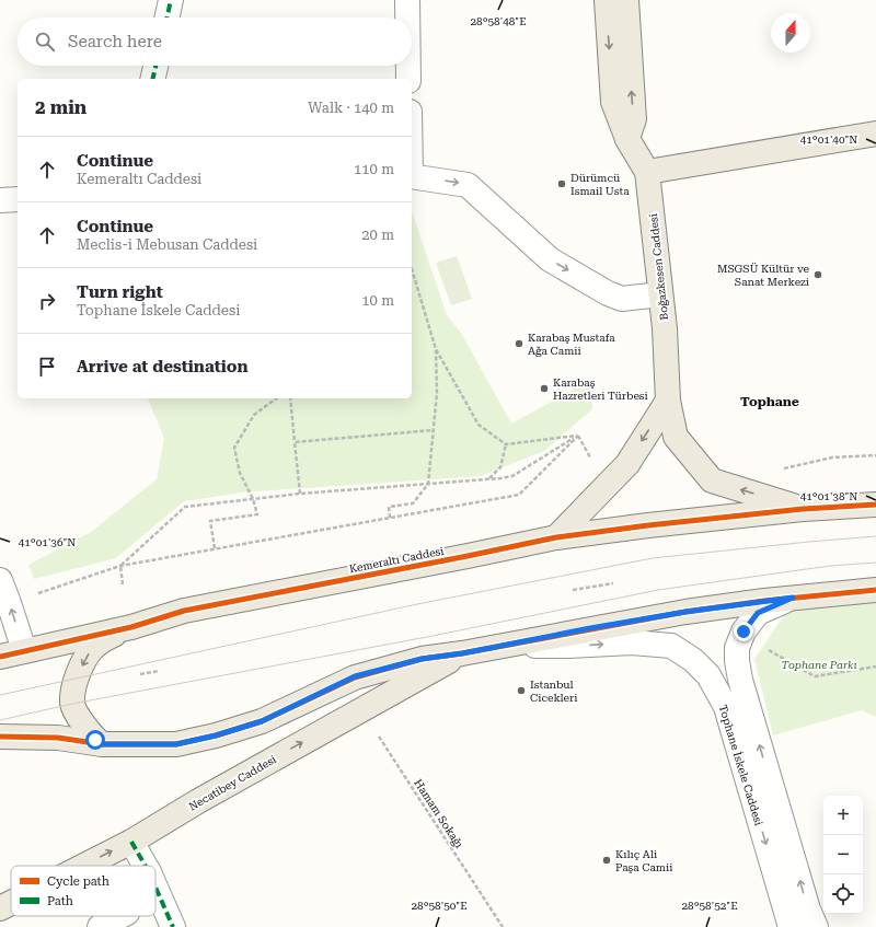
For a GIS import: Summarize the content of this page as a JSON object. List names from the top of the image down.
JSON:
{
  "streets": {
    "main road": ["Boğazkesen Caddesi", "Kemeraltı Caddesi", "Necatibey Caddesi"],
    "street": ["Tophane İskele Caddesi"],
    "path": ["Hamam Sokağı"]
  },
  "crossings": [
    ["Boğazkesen Caddesi", "Kemeraltı Caddesi"],
    ["Tophane İskele Caddesi", "Necatibey Caddesi"],
    ["Necatibey Caddesi", "Hamam Sokağı"]
  ],
  "districts": ["Tophane"],
  "parks": ["Tophane Parkı"],
  "places": [
    "Dürümcü Ismail Usta",
    "MSGSÜ Kültür ve Sanat Merkezi",
    "Karabaş Mustafa Ağa Camii",
    "Karabaş Hazretleri Türbesi",
    "Istanbul Cicekleri",
    "Kılıç Ali Paşa Camii"
  ],
  "legend": ["Cycle path", "Path"],
  "north": "top",
  "page": {
    "search": "Search here",
    "heading": ["2 min", "Walk · 140 m"],
    "list": [
      ["Continue", "Kemeraltı Caddesi", "110 m"],
      ["Continue", "Meclis-i Mebusan Caddesi", "20 m"],
      ["Turn right", "Tophane İskele Caddesi", "10 m"],
      "Arrive at destination"
    ],
    "map_buttons": ["+", "−"]
  },
  "coordinates": [
    "28°58'48\"E",
    "41°01'40\"N",
    "41°01'38\"N",
    "41°01'36\"N",
    "28°58'50\"E",
    "28°58'52\"E"
  ]
}
